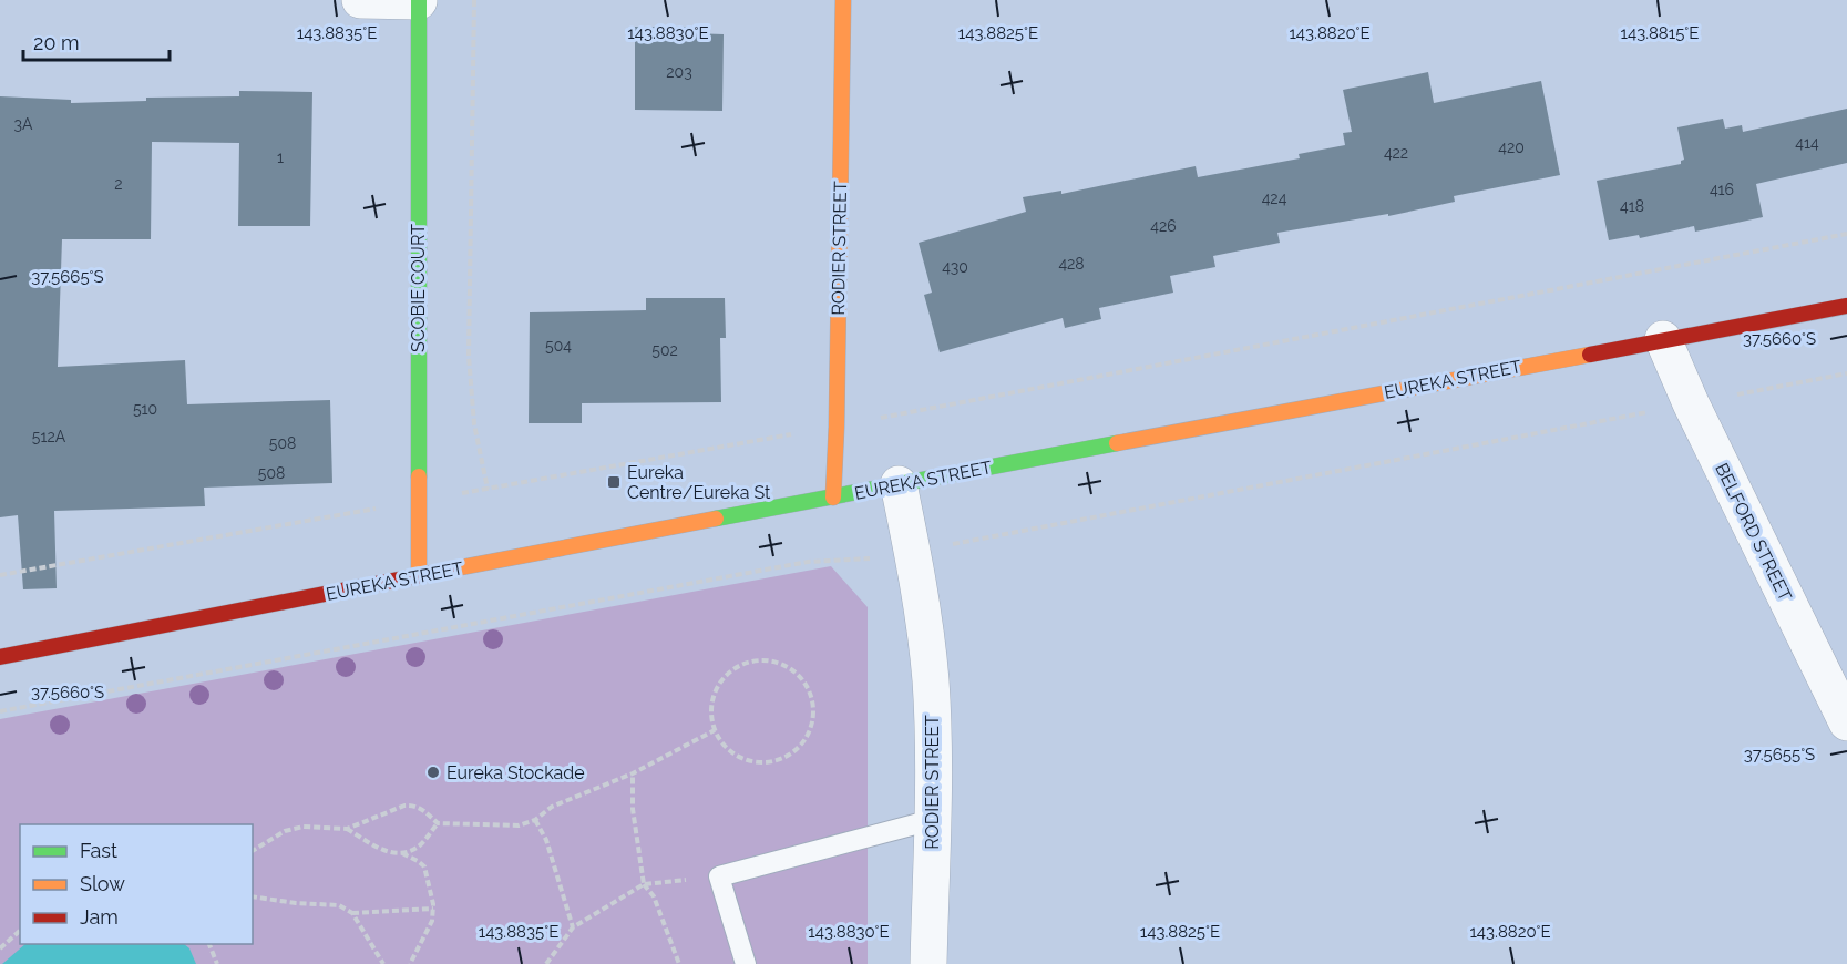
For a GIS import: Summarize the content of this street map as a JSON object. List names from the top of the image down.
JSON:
{
  "streets": {
    "street": [
      "RODIER STREET",
      "SCOBIE COURT",
      "EUREKA STREET",
      "BELFORD STREET"
    ]
  },
  "crossings": [
    ["RODIER STREET", "EUREKA STREET"],
    ["SCOBIE COURT", "EUREKA STREET"],
    ["EUREKA STREET", "BELFORD STREET"]
  ],
  "places": {
    "transit": ["Eureka Centre/Eureka St"],
    "other": ["Eureka Stockade"]
  },
  "house_numbers": [
    "203",
    "3A",
    "414",
    "420",
    "422",
    "1",
    "2",
    "416",
    "424",
    "418",
    "426",
    "428",
    "430",
    "504",
    "502",
    "510",
    "512A",
    "508",
    "508"
  ],
  "legend": ["Fast", "Slow", "Jam"],
  "scale_bar": "20 m",
  "coordinates": [
    "143.8835°E",
    "143.8830°E",
    "143.8825°E",
    "143.8820°E",
    "143.8815°E",
    "37.5665°S",
    "37.5660°S",
    "37.5655°S"
  ]
}
